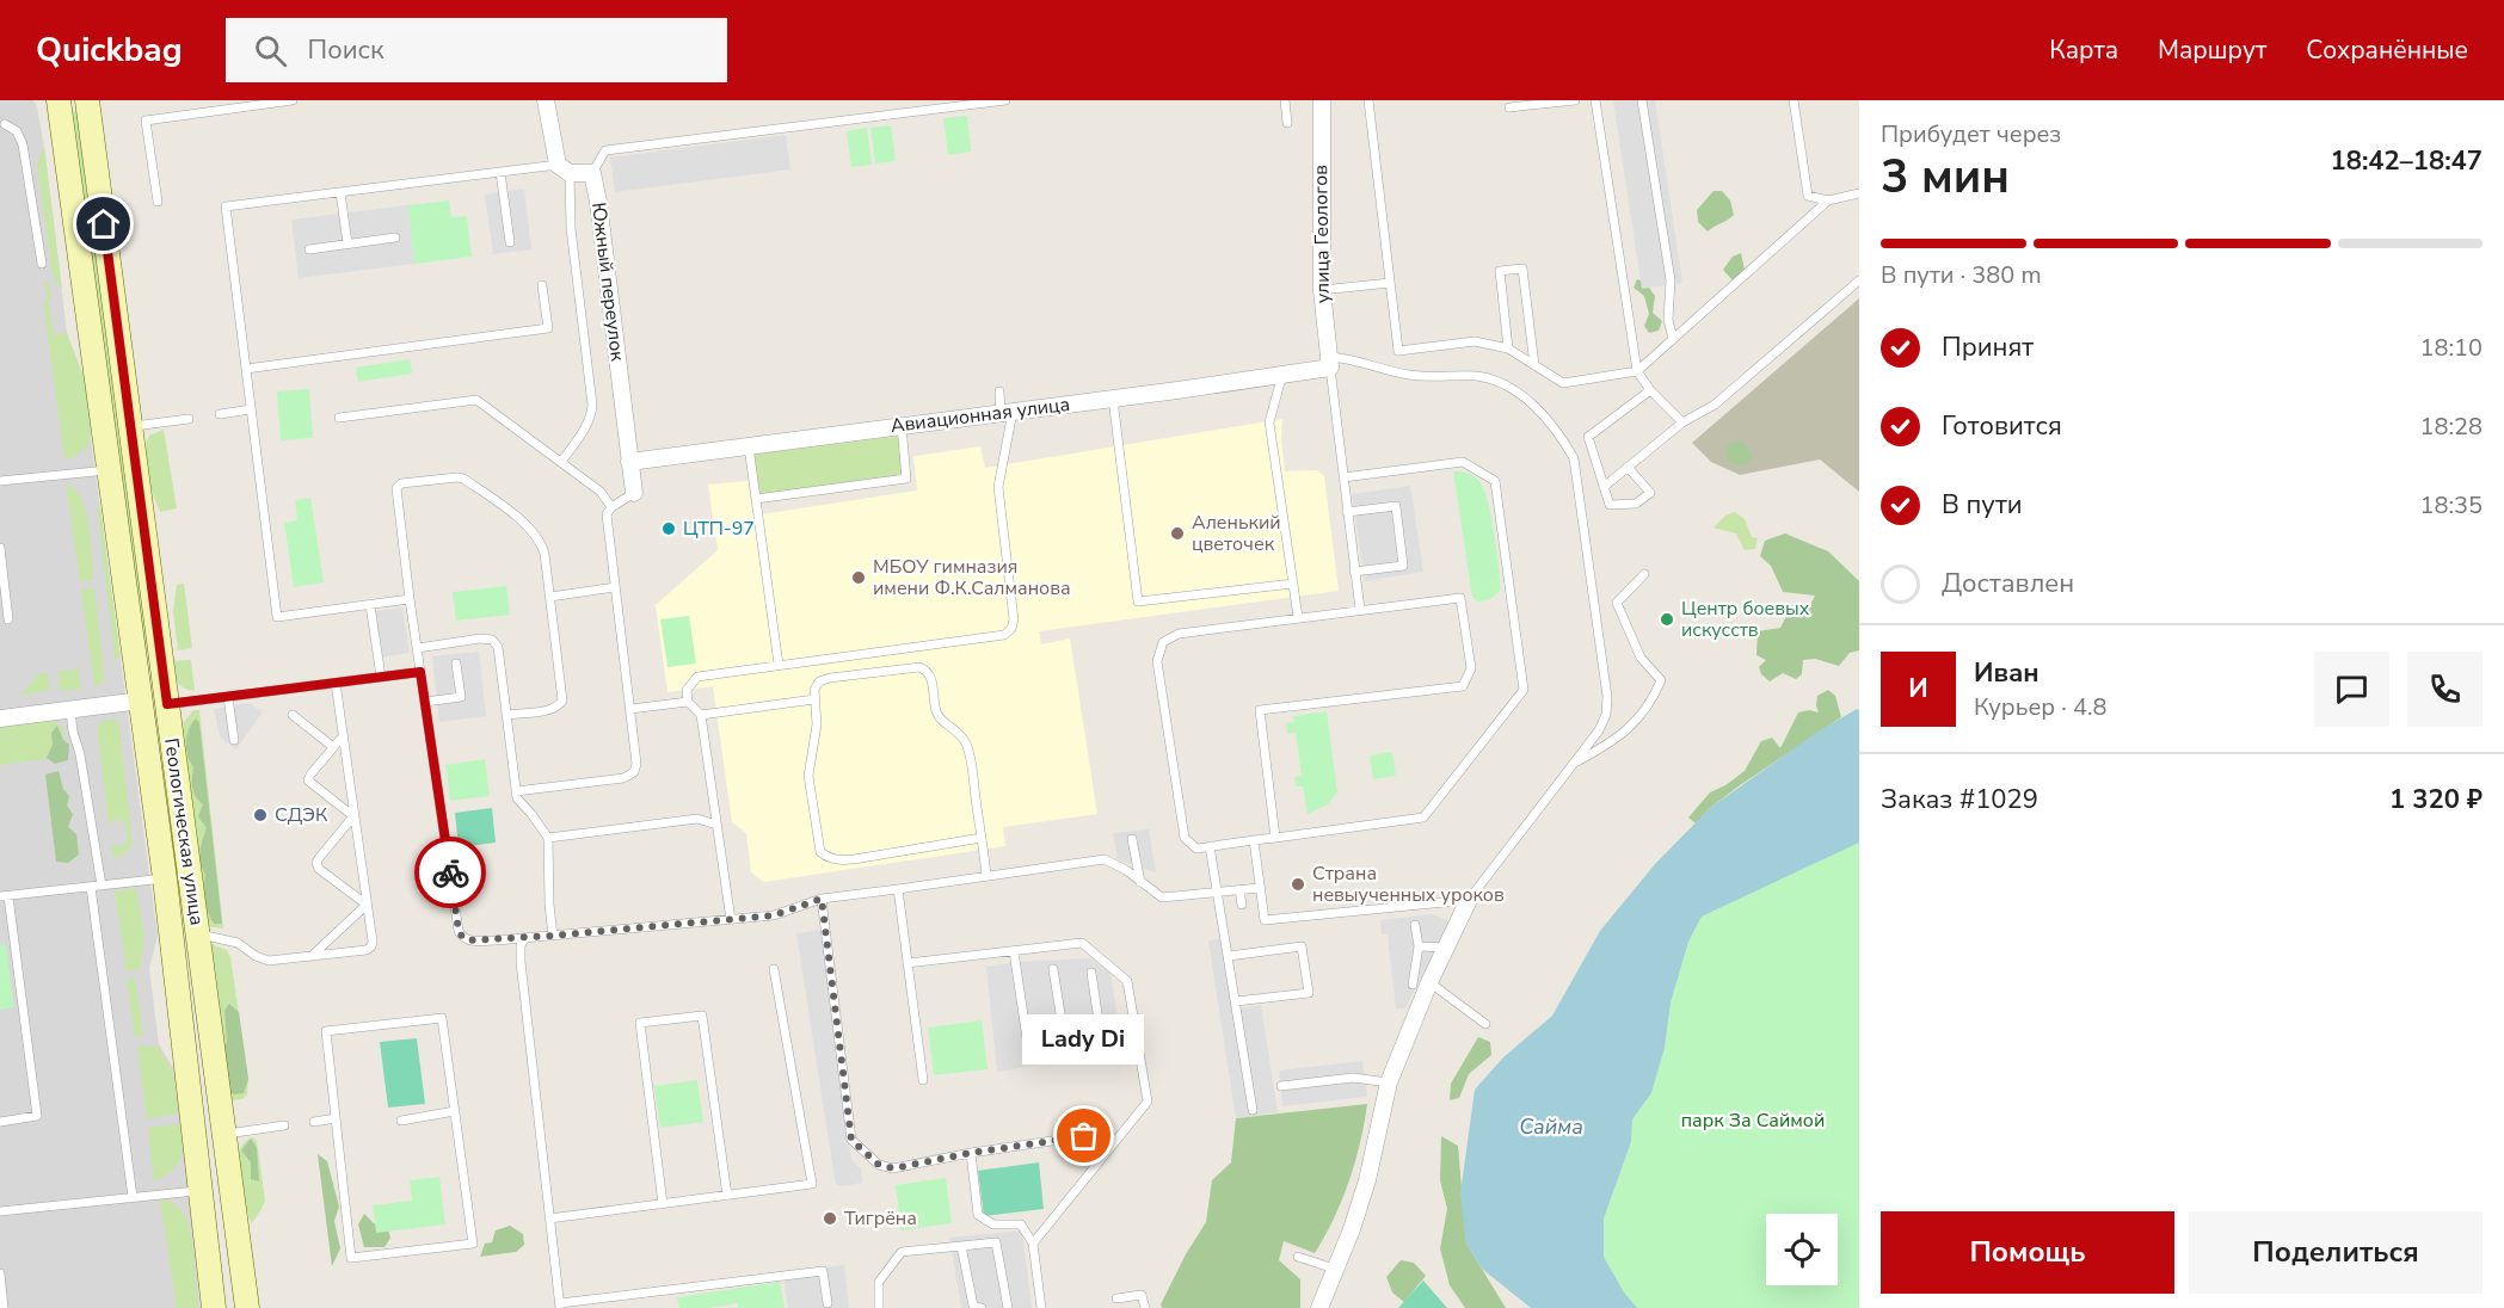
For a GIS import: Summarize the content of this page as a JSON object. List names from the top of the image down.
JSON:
{
  "streets": {
    "main road": ["Геологическая улица"],
    "street": ["улица Геологов", "Южный переулок", "Авиационная улица"]
  },
  "crossings": [
    ["улица Геологов", "Авиационная улица"],
    ["Южный переулок", "Авиационная улица"]
  ],
  "water": ["Сайма"],
  "parks": ["парк За Саймой"],
  "places": [
    "ЦТП-97",
    "Аленький цветочек",
    "МБОУ гимназия имени Ф.К.Салманова",
    "Центр боевых искусств",
    "СДЭК",
    "Страна невыученных уроков",
    "Lady Di",
    "Тигрёна"
  ],
  "page": {
    "header": "Quickbag",
    "search": "Поиск",
    "nav": ["Карта", "Маршрут", "Сохранённые"],
    "heading": ["3 мин", "Прибудет через", "18:42–18:47"],
    "panel": [
      "Иван",
      "Курьер · 4.8",
      "Заказ #1029",
      "1 320 ₽"
    ],
    "bar": "В пути · 380 m",
    "list": [
      ["Принят", "18:10"],
      ["Готовится", "18:28"],
      ["В пути", "18:35"],
      "Доставлен"
    ],
    "round": "И",
    "bubble": "Lady Di",
    "buttons": ["Помощь", "Поделиться"]
  }
}
